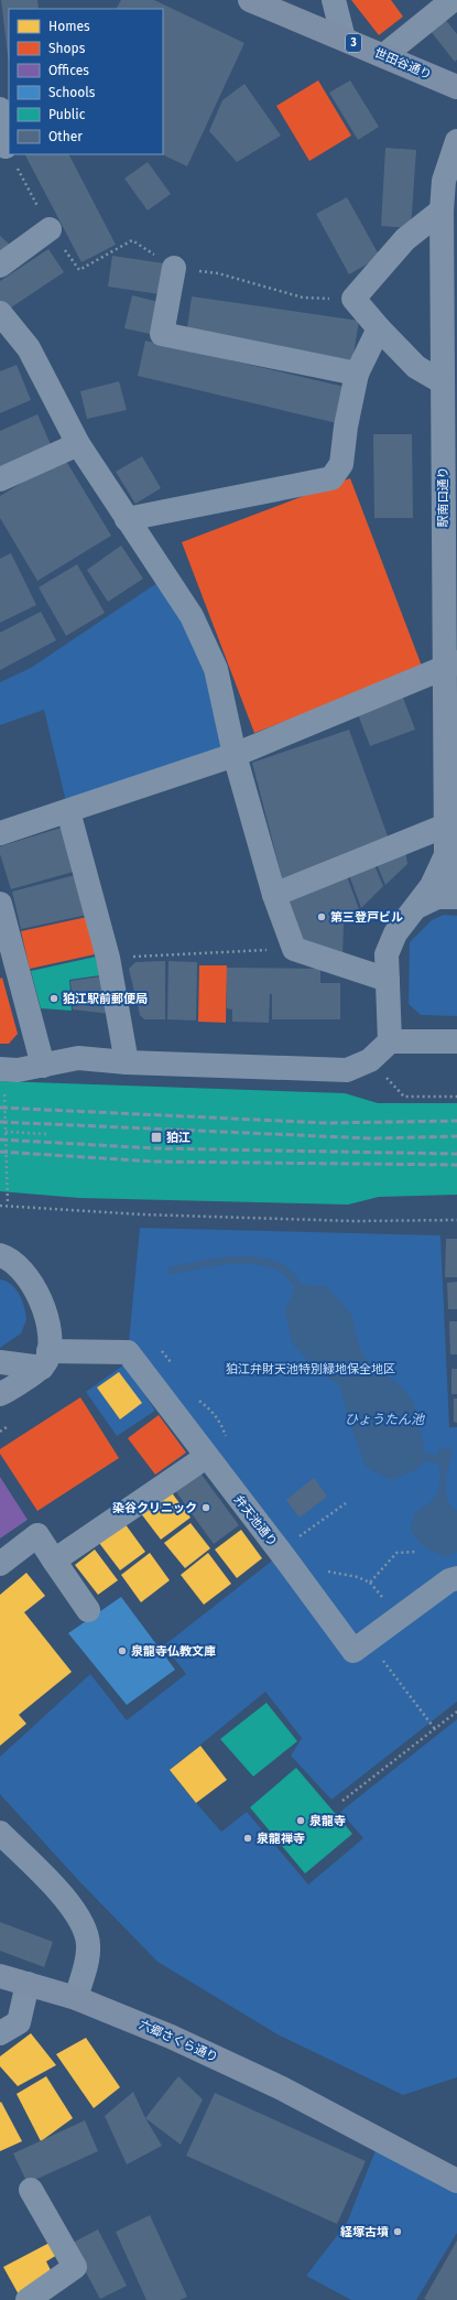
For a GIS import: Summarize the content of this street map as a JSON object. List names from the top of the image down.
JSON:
{
  "streets": {
    "main road": ["3", "世田谷通り", "六郷さくら通り"],
    "street": ["駅南口通り", "弁天池通り"]
  },
  "water": ["ひょうたん池"],
  "parks": ["狛江弁財天池特別緑地保全地区"],
  "places": {
    "other": [
      "第三登戸ビル",
      "狛江駅前郵便局",
      "染谷クリニック",
      "泉龍寺仏教文庫",
      "泉龍寺",
      "泉龍禅寺",
      "経塚古墳"
    ],
    "transit": ["狛江"]
  },
  "legend": [
    "Homes",
    "Shops",
    "Offices",
    "Schools",
    "Public",
    "Other"
  ]
}
